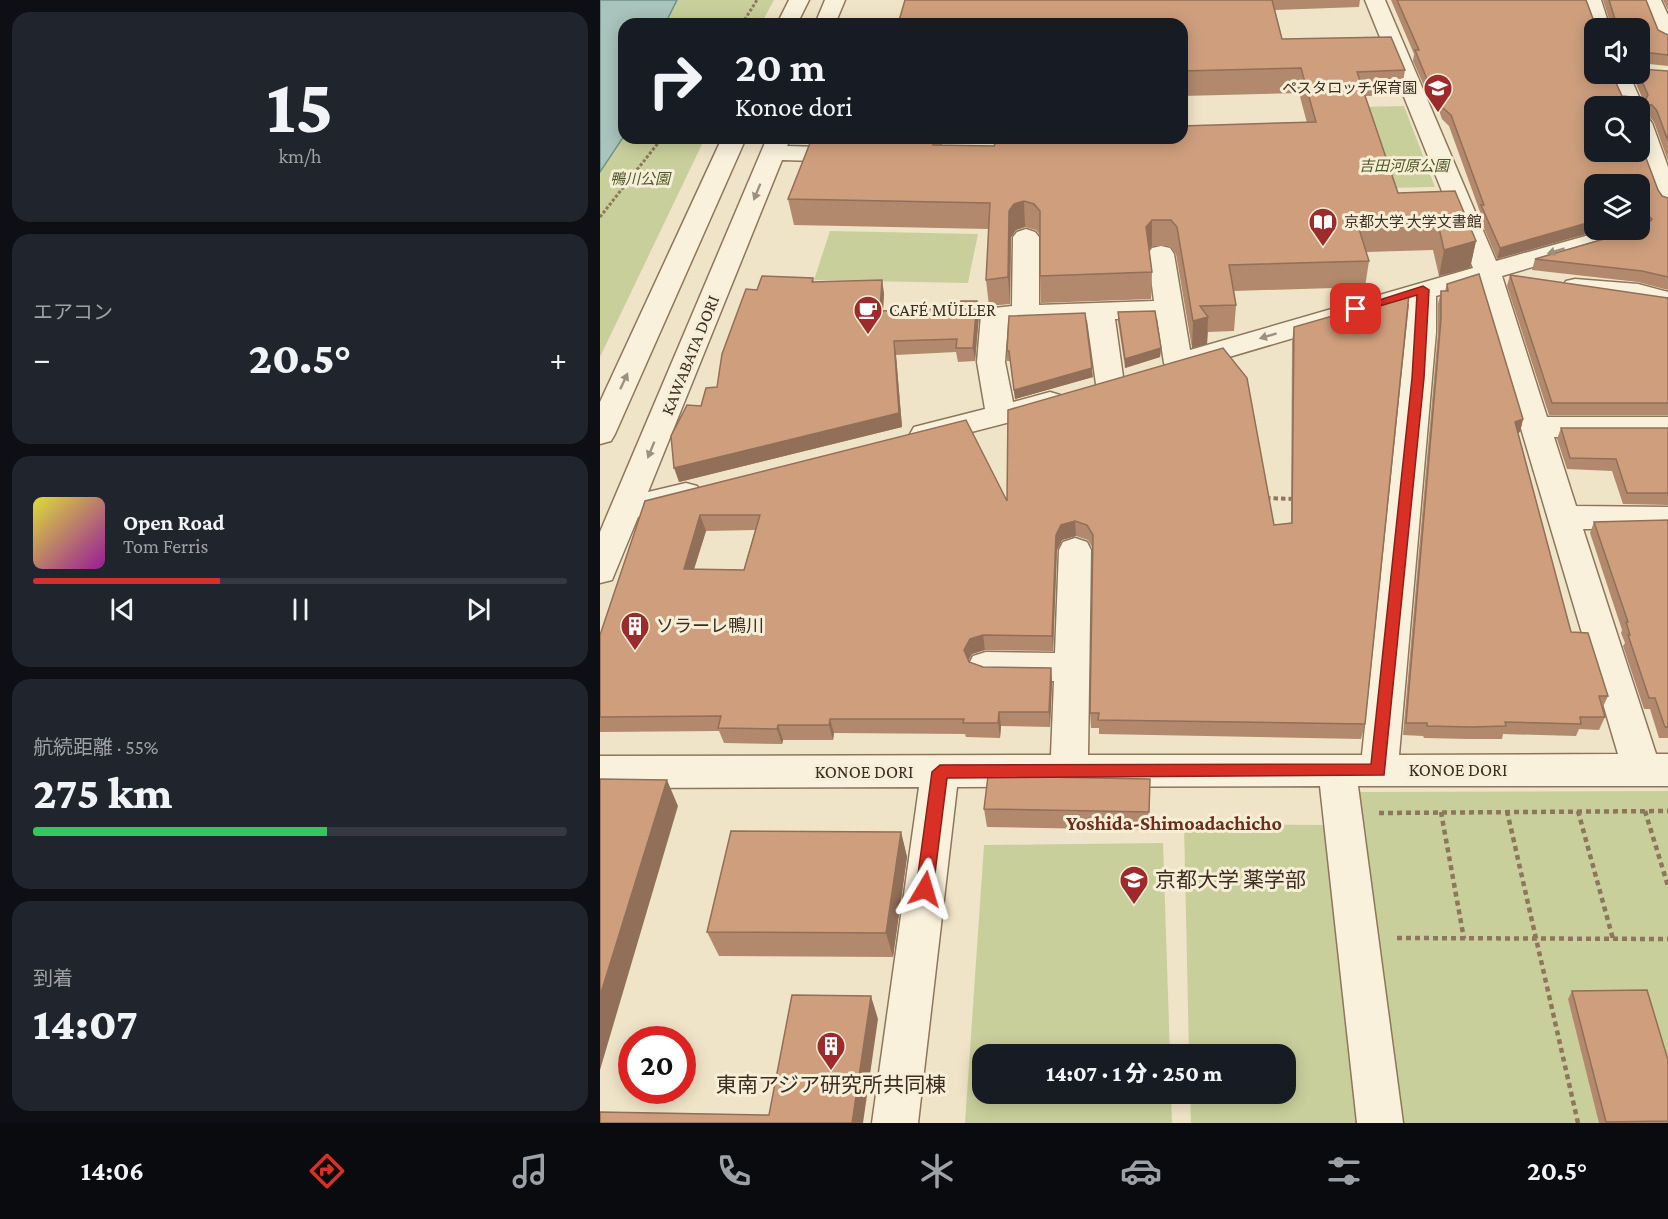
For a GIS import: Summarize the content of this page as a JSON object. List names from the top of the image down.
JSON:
{
  "streets": {
    "street": ["KAWABATA DORI", "KONOE DORI"]
  },
  "districts": ["Yoshida-Shimoadachicho"],
  "parks": ["吉田河原公園", "鴨川公園"],
  "places": {
    "school or university": ["ペスタロッチ保育園", "京都大学 薬学部"],
    "library": ["京都大学 大学文書館"],
    "cafe": ["CAFÉ MÜLLER"],
    "building": ["ソラーレ鴨川", "東南アジア研究所共同棟"]
  },
  "page": {
    "tile": [
      ["15", "km/h"],
      "エアコン",
      ["航続距離 · 55%", "275 km"],
      ["到着", "14:07"]
    ],
    "turn": ["20 m", "Konoe dori"],
    "heat": ["−", "20.5°", "+"],
    "song": ["Open Road", "Tom Ferris"],
    "limit": "20",
    "trip": "14:07 · 1 分 · 250 m",
    "tabs": ["14:06", "20.5°"]
  }
}
